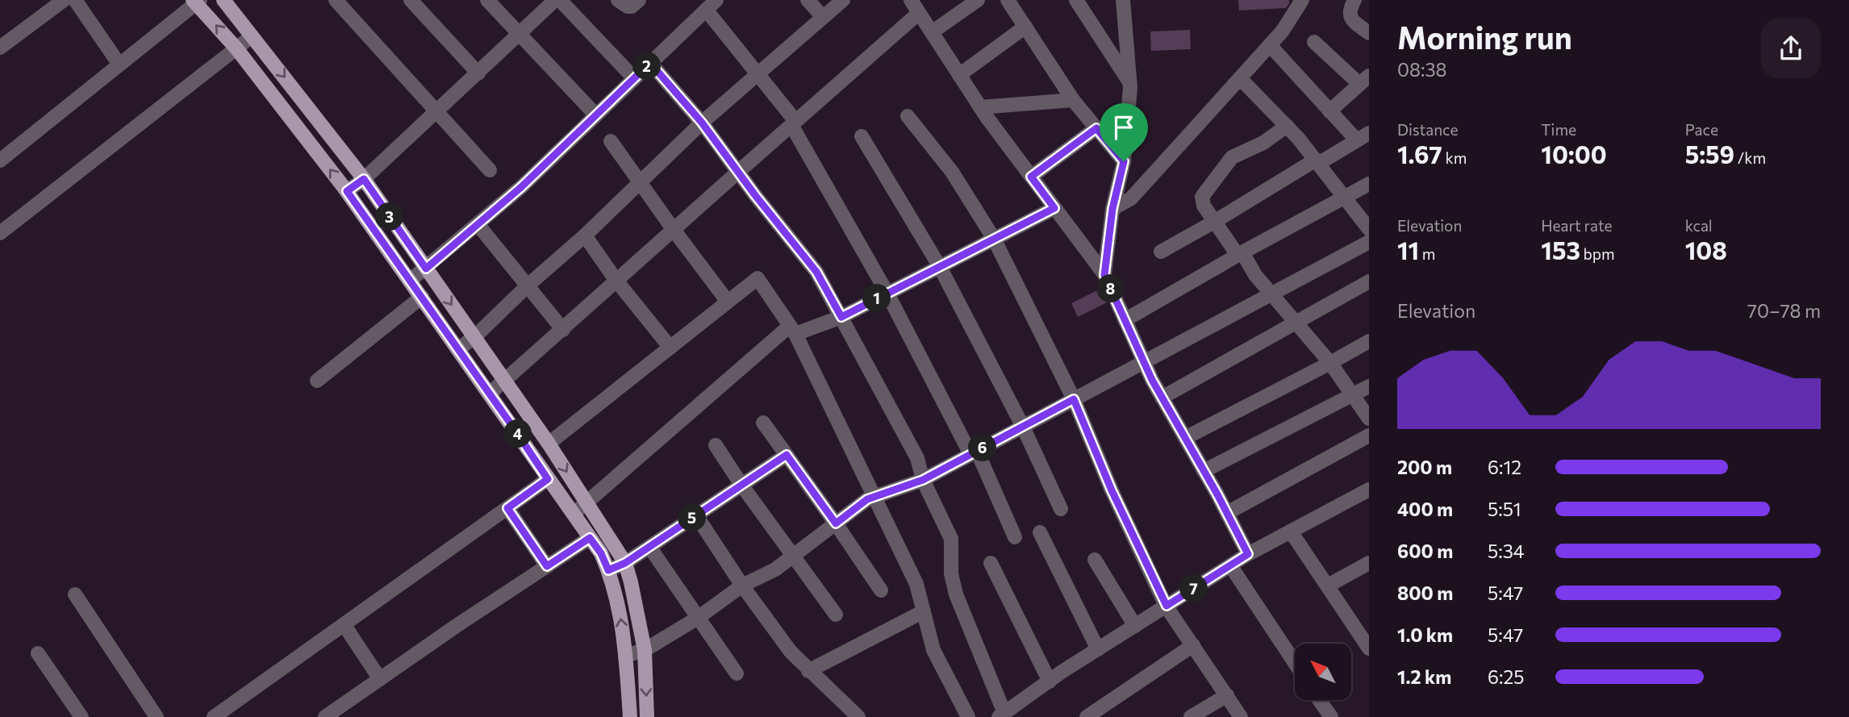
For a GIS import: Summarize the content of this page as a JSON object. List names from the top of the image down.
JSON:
{
  "north": "top left",
  "page": {
    "heading": ["Morning run", "08:38"],
    "pins": [
      "2",
      "3",
      "8",
      "1",
      "4",
      "6",
      "5",
      "7"
    ],
    "stats": [
      ["Distance", "1.67 km"],
      ["Time", "10:00"],
      ["Pace", "5:59 /km"],
      ["Elevation", "11 m"],
      ["Heart rate", "153 bpm"],
      ["kcal", "108"]
    ],
    "chart": ["Elevation", "70–78 m"],
    "list": [
      {
        "name": "200 m",
        "note": "6:12"
      },
      {
        "name": "400 m",
        "note": "5:51"
      },
      {
        "name": "600 m",
        "note": "5:34"
      },
      {
        "name": "800 m",
        "note": "5:47"
      },
      {
        "name": "1.0 km",
        "note": "5:47"
      },
      {
        "name": "1.2 km",
        "note": "6:25"
      }
    ]
  }
}
